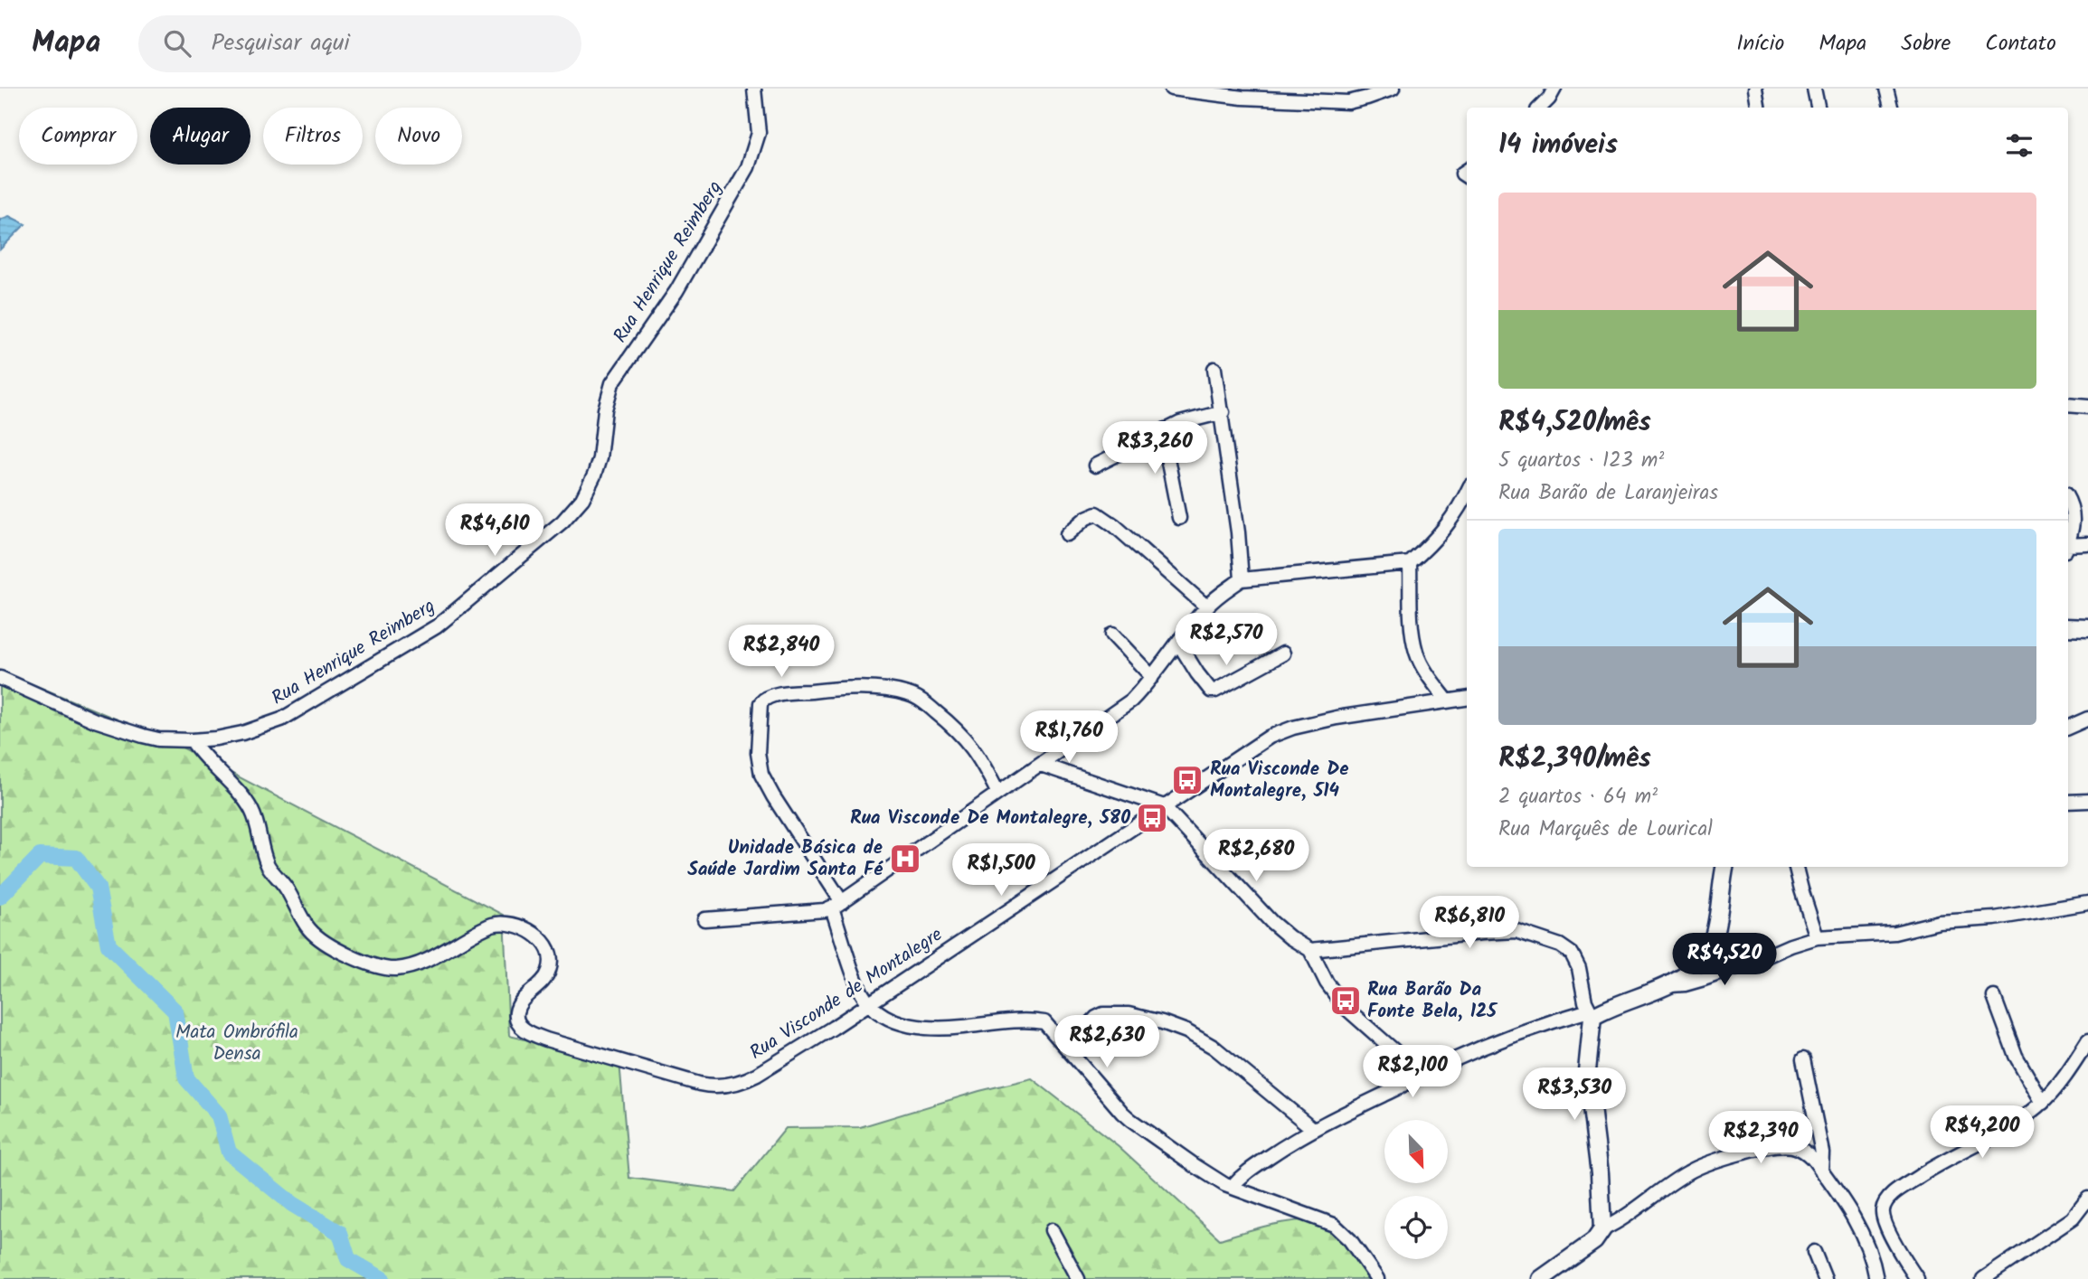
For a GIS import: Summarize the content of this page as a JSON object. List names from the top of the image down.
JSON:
{
  "streets": {
    "street": ["Rua Henrique Reimberg", "Rua Visconde de Montalegre"]
  },
  "crossings": [
    ["Rua Henrique Reimberg", "Rua Visconde de Montalegre"]
  ],
  "parks": ["Mata Ombrófila Densa"],
  "places": {
    "bus stop": ["Rua Visconde De Montalegre, 514", "Rua Visconde De Montalegre, 580", "Rua Barão Da Fonte Bela, 125"],
    "hospital": ["Unidade Básica de Saúde Jardim Santa Fé"]
  },
  "north": "bottom right",
  "page": {
    "header": "Mapa",
    "search": "Pesquisar aqui",
    "nav": [
      "Início",
      "Mapa",
      "Sobre",
      "Contato"
    ],
    "chip": [
      "Comprar",
      "Alugar",
      "Filtros",
      "Novo"
    ],
    "heading": "14 imóveis",
    "list": [
      {
        "name": "R$4,520/mês",
        "note": "5 quartos · 123 m² · Rua Barão de Laranjeiras"
      },
      {
        "name": "R$2,390/mês",
        "note": "2 quartos · 64 m² · Rua Marquês de Lourical"
      }
    ],
    "price": [
      "R$3,260",
      "R$4,610",
      "R$2,570",
      "R$2,840",
      "R$1,760",
      "R$2,680",
      "R$1,500",
      "R$6,810",
      "R$4,520",
      "R$2,630",
      "R$2,100",
      "R$3,530",
      "R$4,200",
      "R$2,390"
    ]
  }
}
